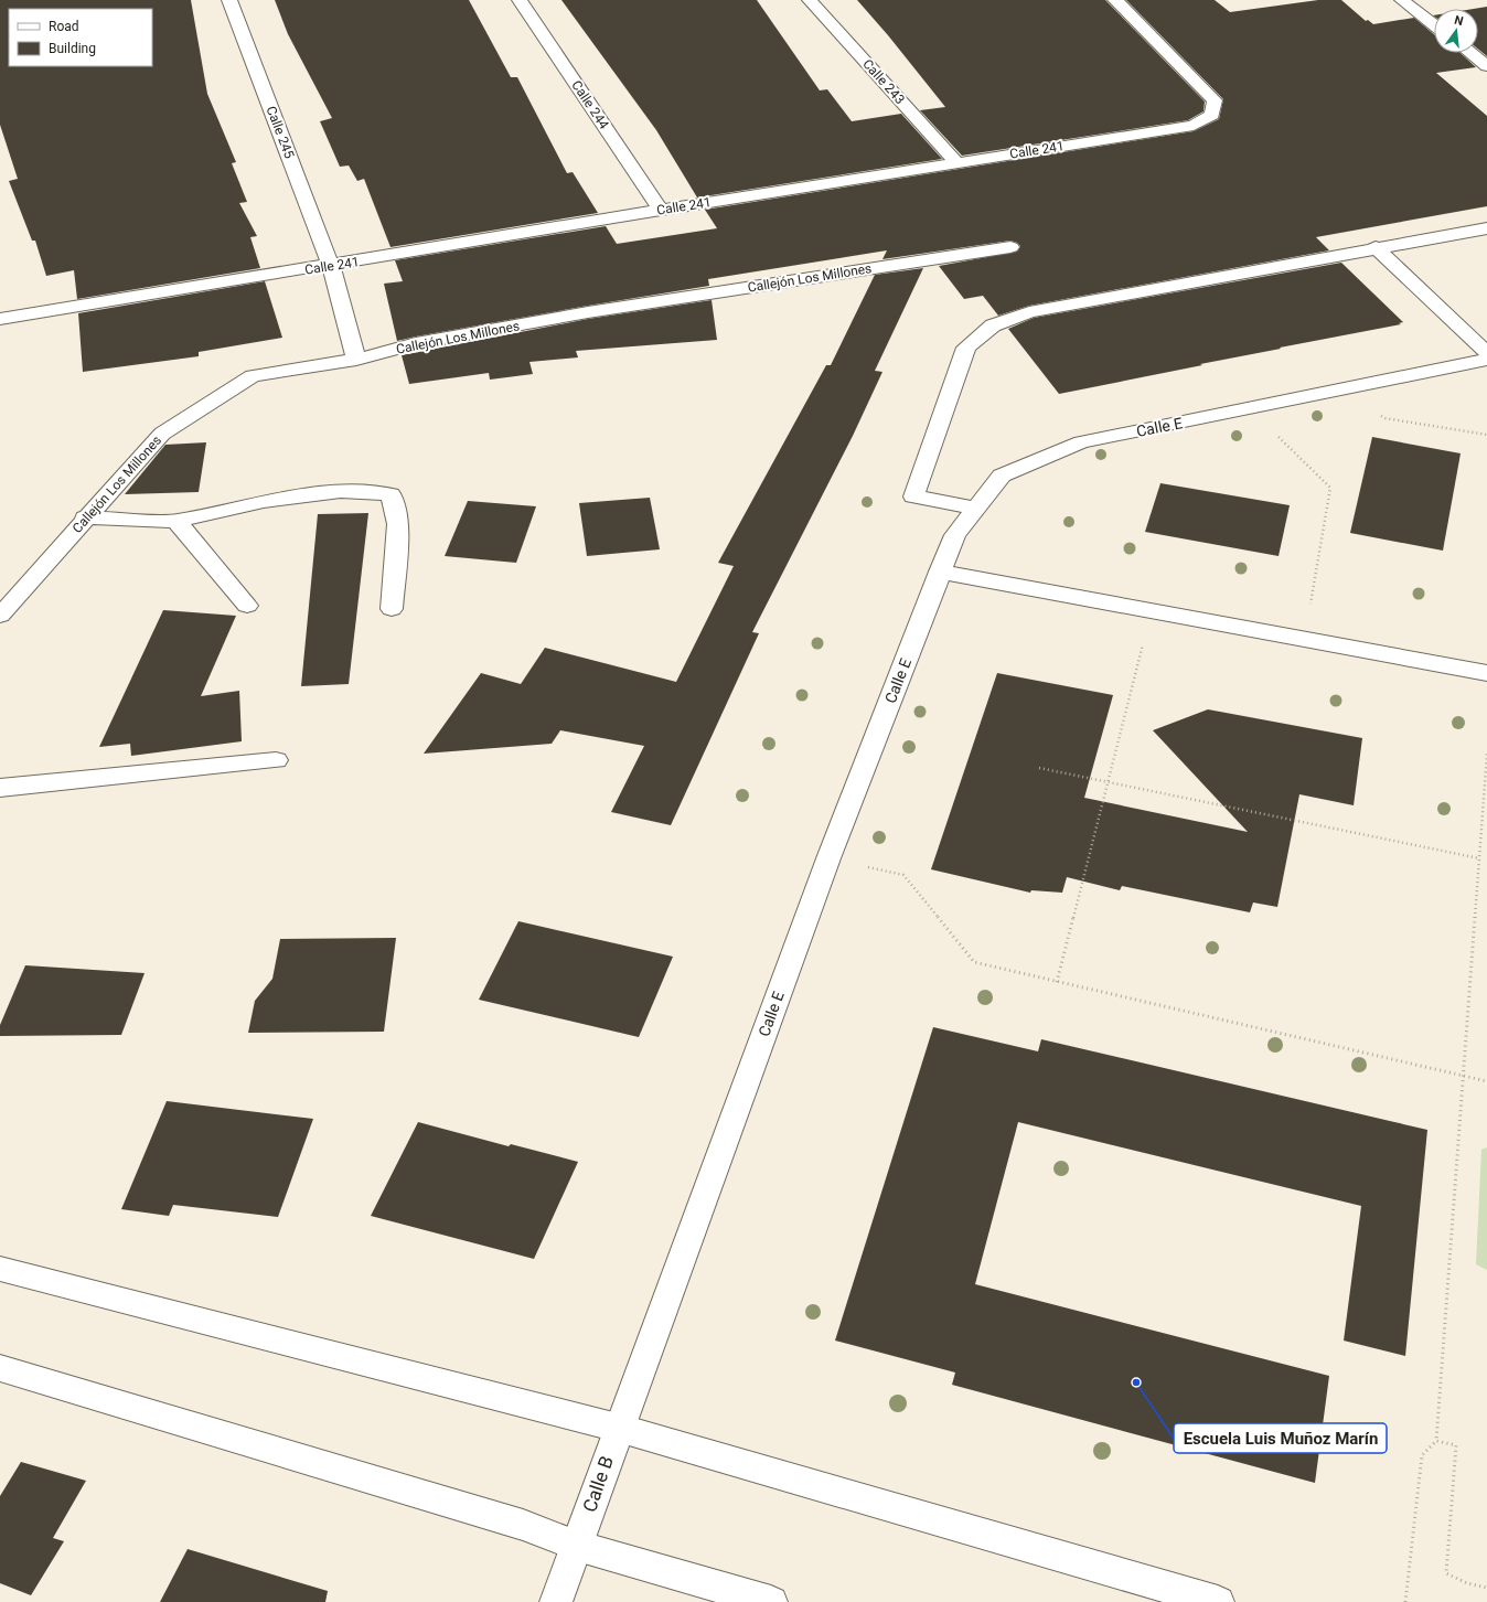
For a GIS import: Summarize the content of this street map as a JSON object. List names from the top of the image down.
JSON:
{
  "streets": {
    "street": [
      "Calle 243",
      "Calle 244",
      "Calle 245",
      "Calle 241",
      "Callejón Los Millones",
      "Calle E",
      "Calle B"
    ]
  },
  "crossings": [
    ["Calle 243", "Calle 241"],
    ["Calle 244", "Calle 241"],
    ["Calle 245", "Calle 241"],
    ["Calle 245", "Callejón Los Millones"],
    ["Calle E", "Calle B"]
  ],
  "places": ["Escuela Luis Muñoz Marín"],
  "legend": ["Road", "Building"],
  "north": "top"
}
